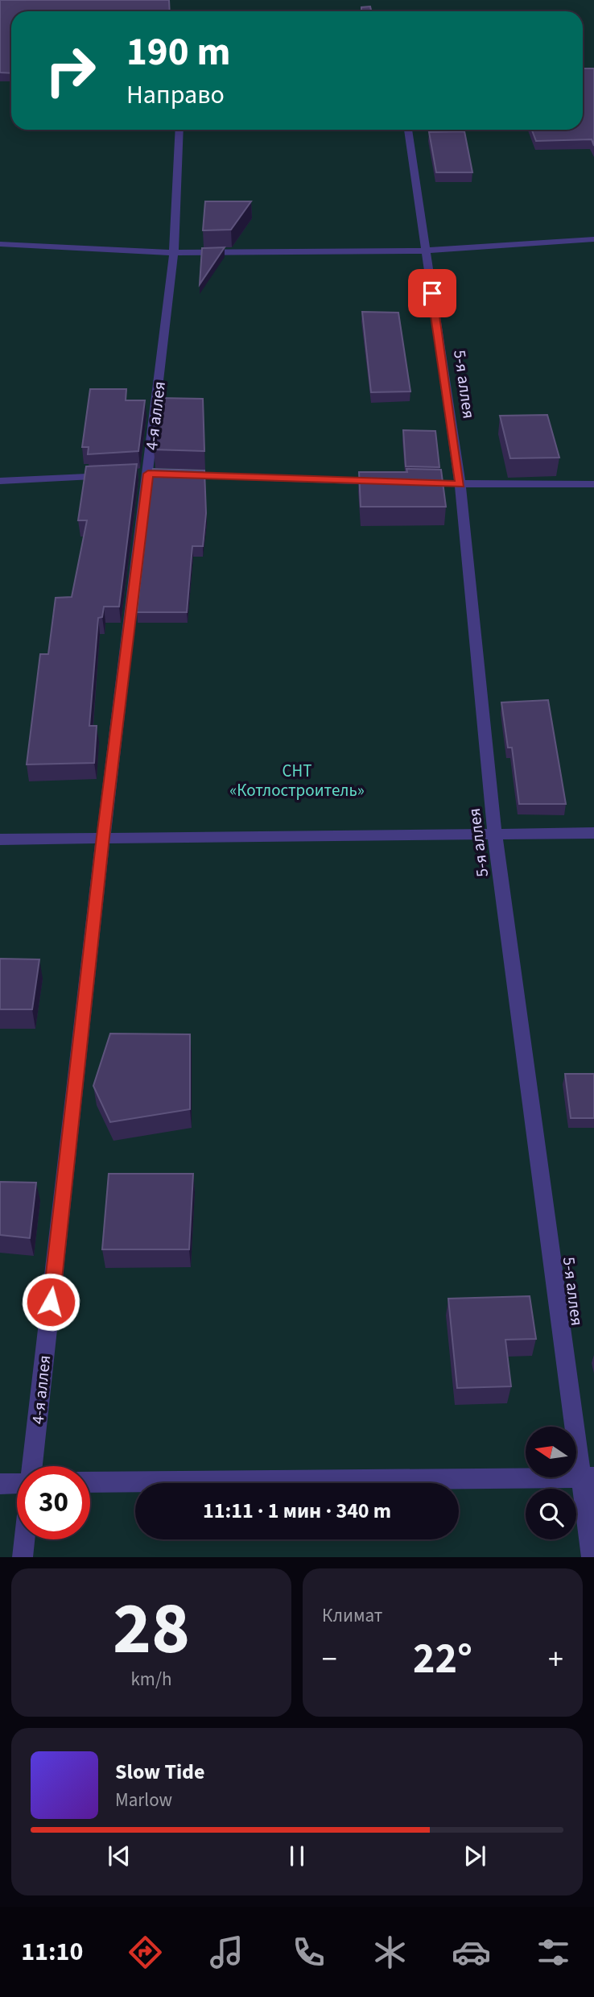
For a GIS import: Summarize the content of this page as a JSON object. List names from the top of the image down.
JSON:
{
  "streets": {
    "street": ["5-я аллея", "4-я аллея"]
  },
  "parks": ["СНТ «Котлостроитель»"],
  "north": "left",
  "page": {
    "turn": ["190 m", "Направо"],
    "limit": "30",
    "trip": "11:11 · 1 мин · 340 m",
    "tile": [
      ["28", "km/h"],
      "Климат"
    ],
    "heat": ["−", "22°", "+"],
    "song": ["Slow Tide", "Marlow"],
    "tabs": "11:10"
  }
}
